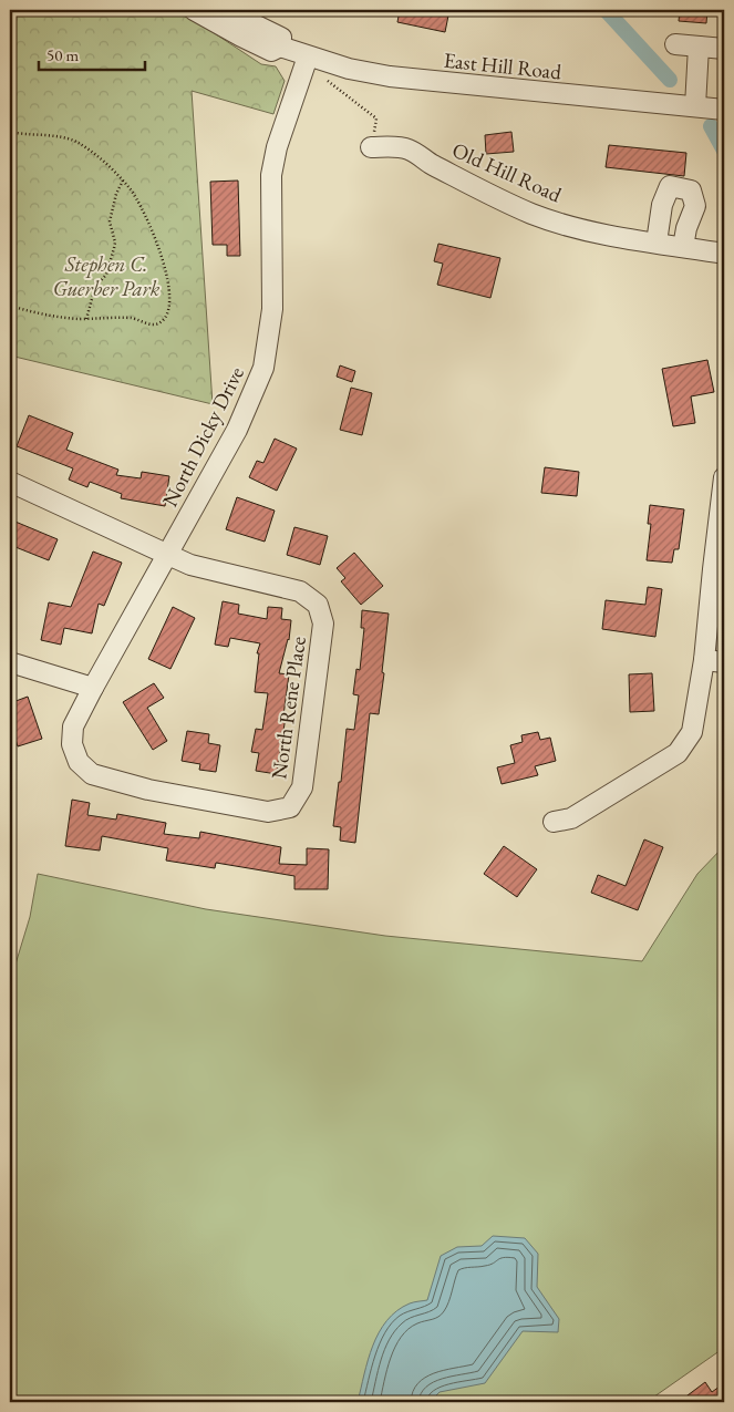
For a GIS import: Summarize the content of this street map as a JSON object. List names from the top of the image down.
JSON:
{
  "streets": {
    "street": [
      "East Hill Road",
      "Old Hill Road",
      "North Dicky Drive",
      "North Rene Place"
    ]
  },
  "crossings": [
    ["East Hill Road", "North Dicky Drive"],
    ["North Dicky Drive", "North Rene Place"]
  ],
  "parks": ["Stephen C. Guerber Park"],
  "scale_bar": "50 m"
}
